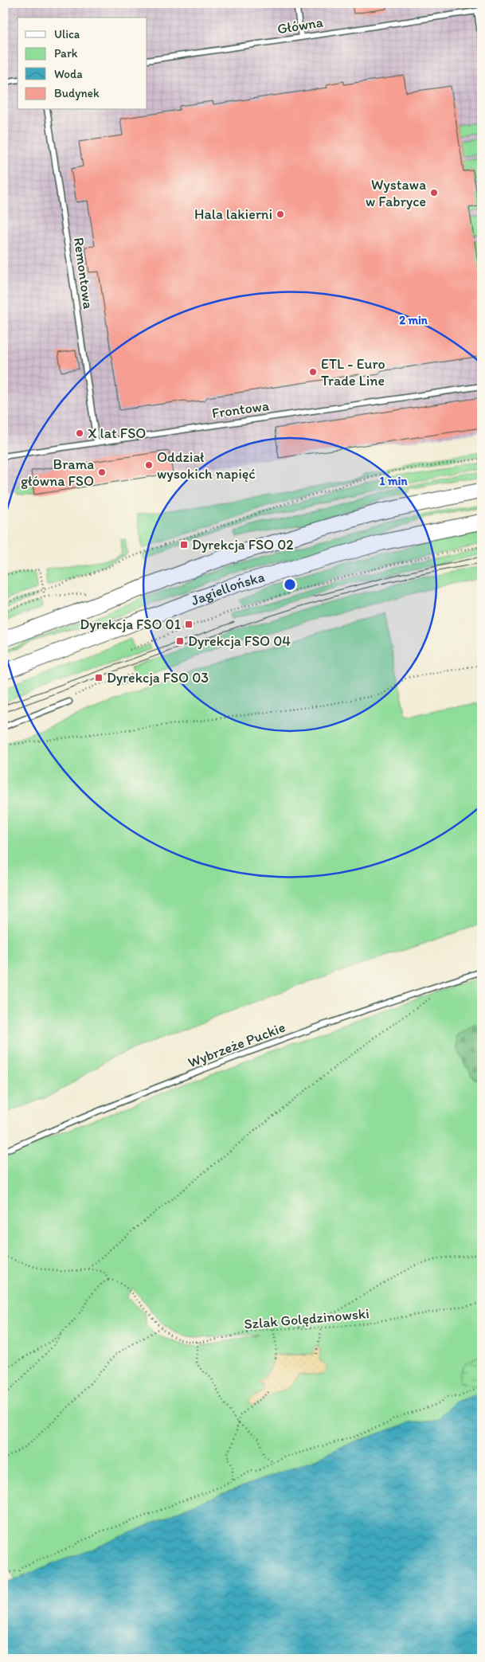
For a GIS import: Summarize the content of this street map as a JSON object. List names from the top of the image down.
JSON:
{
  "streets": {
    "main road": ["Jagiellońska"],
    "lane": [
      "Główna",
      "Remontowa",
      "Frontowa",
      "Wybrzeże Puckie"
    ],
    "path": ["Szlak Golędzinowski"]
  },
  "crossings": [
    ["Remontowa", "Frontowa"]
  ],
  "places": {
    "other": [
      "Wystawa w Fabryce",
      "Hala lakierni",
      "ETL - Euro Trade Line",
      "X lat FSO",
      "Oddział wysokich napięć",
      "Brama główna FSO"
    ],
    "transit": [
      "Dyrekcja FSO 02",
      "Dyrekcja FSO 01",
      "Dyrekcja FSO 04",
      "Dyrekcja FSO 03"
    ]
  },
  "legend": [
    "Ulica",
    "Park",
    "Woda",
    "Budynek"
  ],
  "rings": ["2 min", "1 min"]
}
